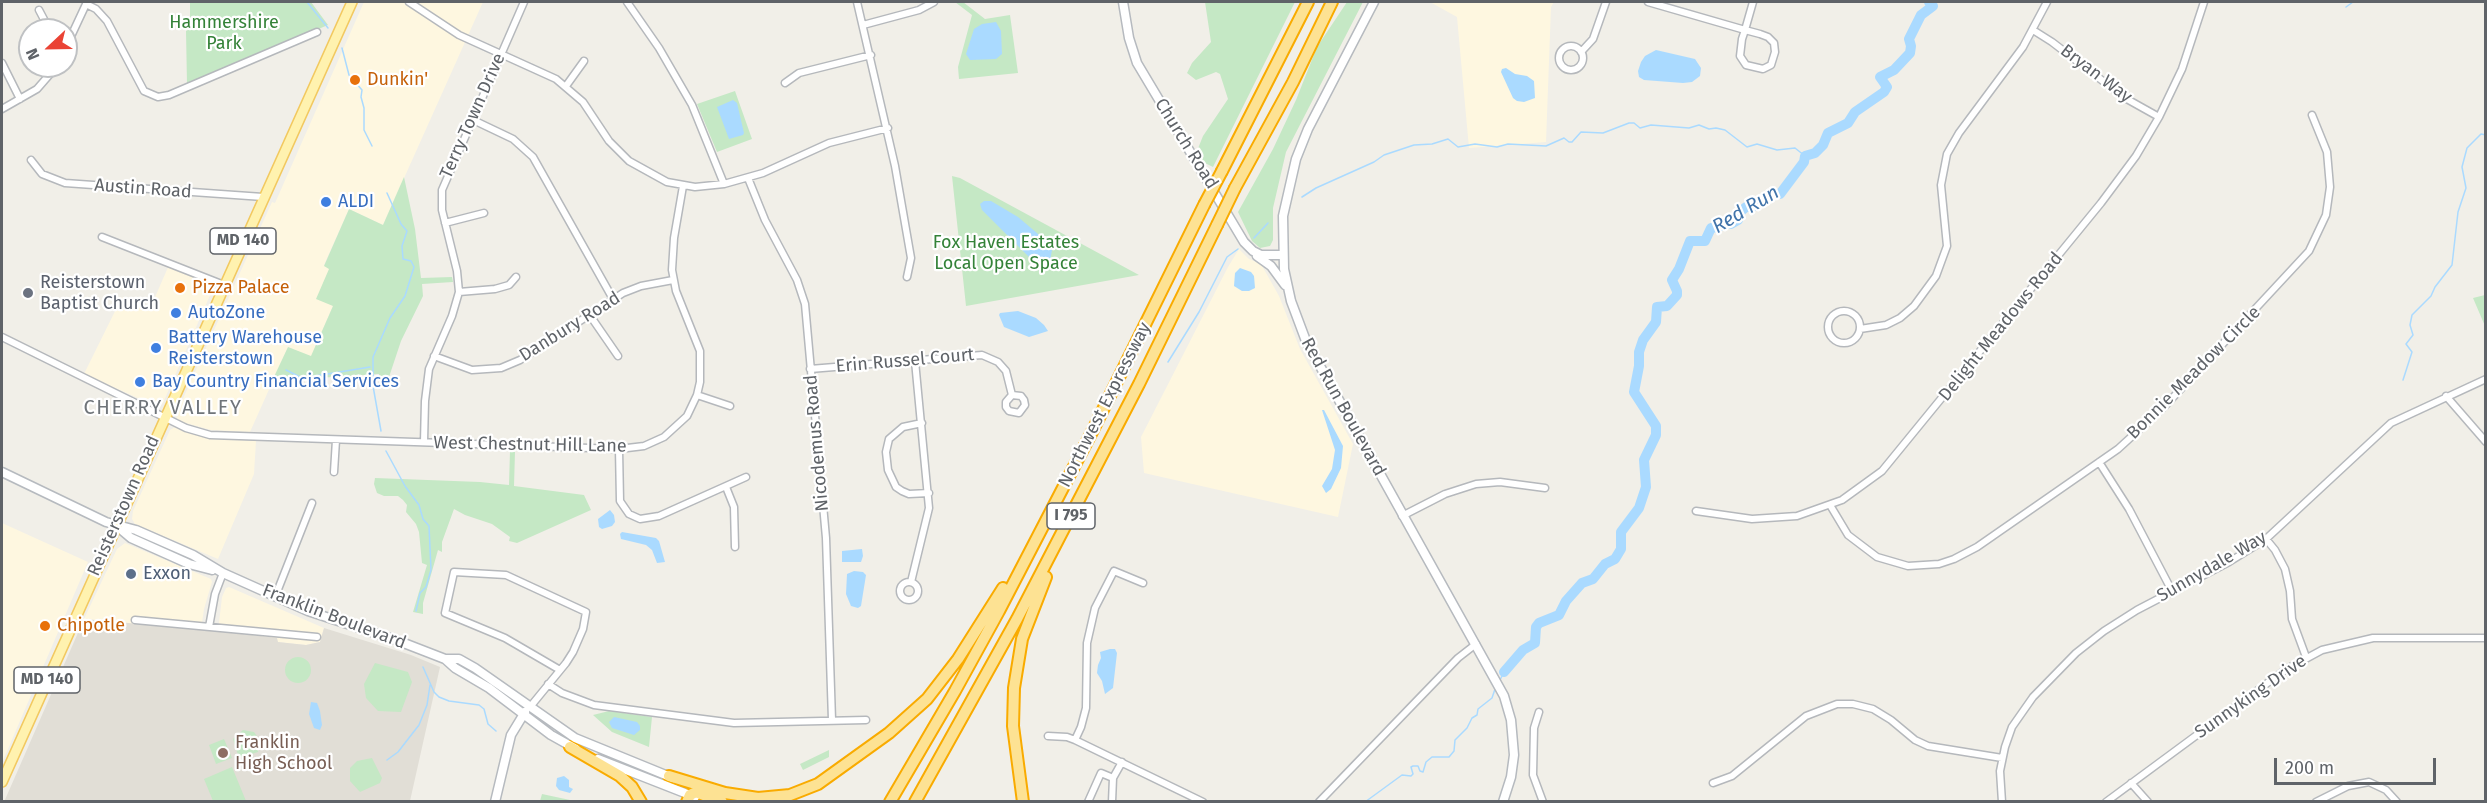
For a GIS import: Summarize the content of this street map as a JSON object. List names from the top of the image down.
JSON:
{
  "streets": {
    "highway": ["Northwest Expressway", "I 795"],
    "main road": [
      "Church Road",
      "MD 140",
      "Red Run Boulevard",
      "Reisterstown Road",
      "Franklin Boulevard"
    ],
    "street": [
      "Bryan Way",
      "Terry Town Drive",
      "Austin Road",
      "Danbury Road",
      "Delight Meadows Road",
      "Erin Russel Court",
      "Bonnie Meadow Circle",
      "Nicodemus Road",
      "West Chestnut Hill Lane",
      "Sunnydale Way",
      "Sunnyking Drive"
    ]
  },
  "crossings": [
    ["Bryan Way", "Delight Meadows Road"],
    ["Terry Town Drive", "Danbury Road"],
    ["Terry Town Drive", "West Chestnut Hill Lane"],
    ["Church Road", "Red Run Boulevard"],
    ["Austin Road", "Reisterstown Road"],
    ["Danbury Road", "West Chestnut Hill Lane"],
    ["Delight Meadows Road", "Bonnie Meadow Circle"],
    ["Erin Russel Court", "Nicodemus Road"],
    ["West Chestnut Hill Lane", "Reisterstown Road"],
    ["Reisterstown Road", "Franklin Boulevard"]
  ],
  "districts": ["CHERRY VALLEY"],
  "water": ["Red Run"],
  "parks": ["Hammershire Park", "Fox Haven Estates Local Open Space"],
  "places": [
    "Dunkin'",
    "ALDI",
    "Pizza Palace",
    "Reisterstown Baptist Church",
    "AutoZone",
    "Battery Warehouse Reisterstown",
    "Bay Country Financial Services",
    "Exxon",
    "Chipotle",
    "Franklin High School"
  ],
  "scale_bar": "200 m",
  "north": "left"
}
